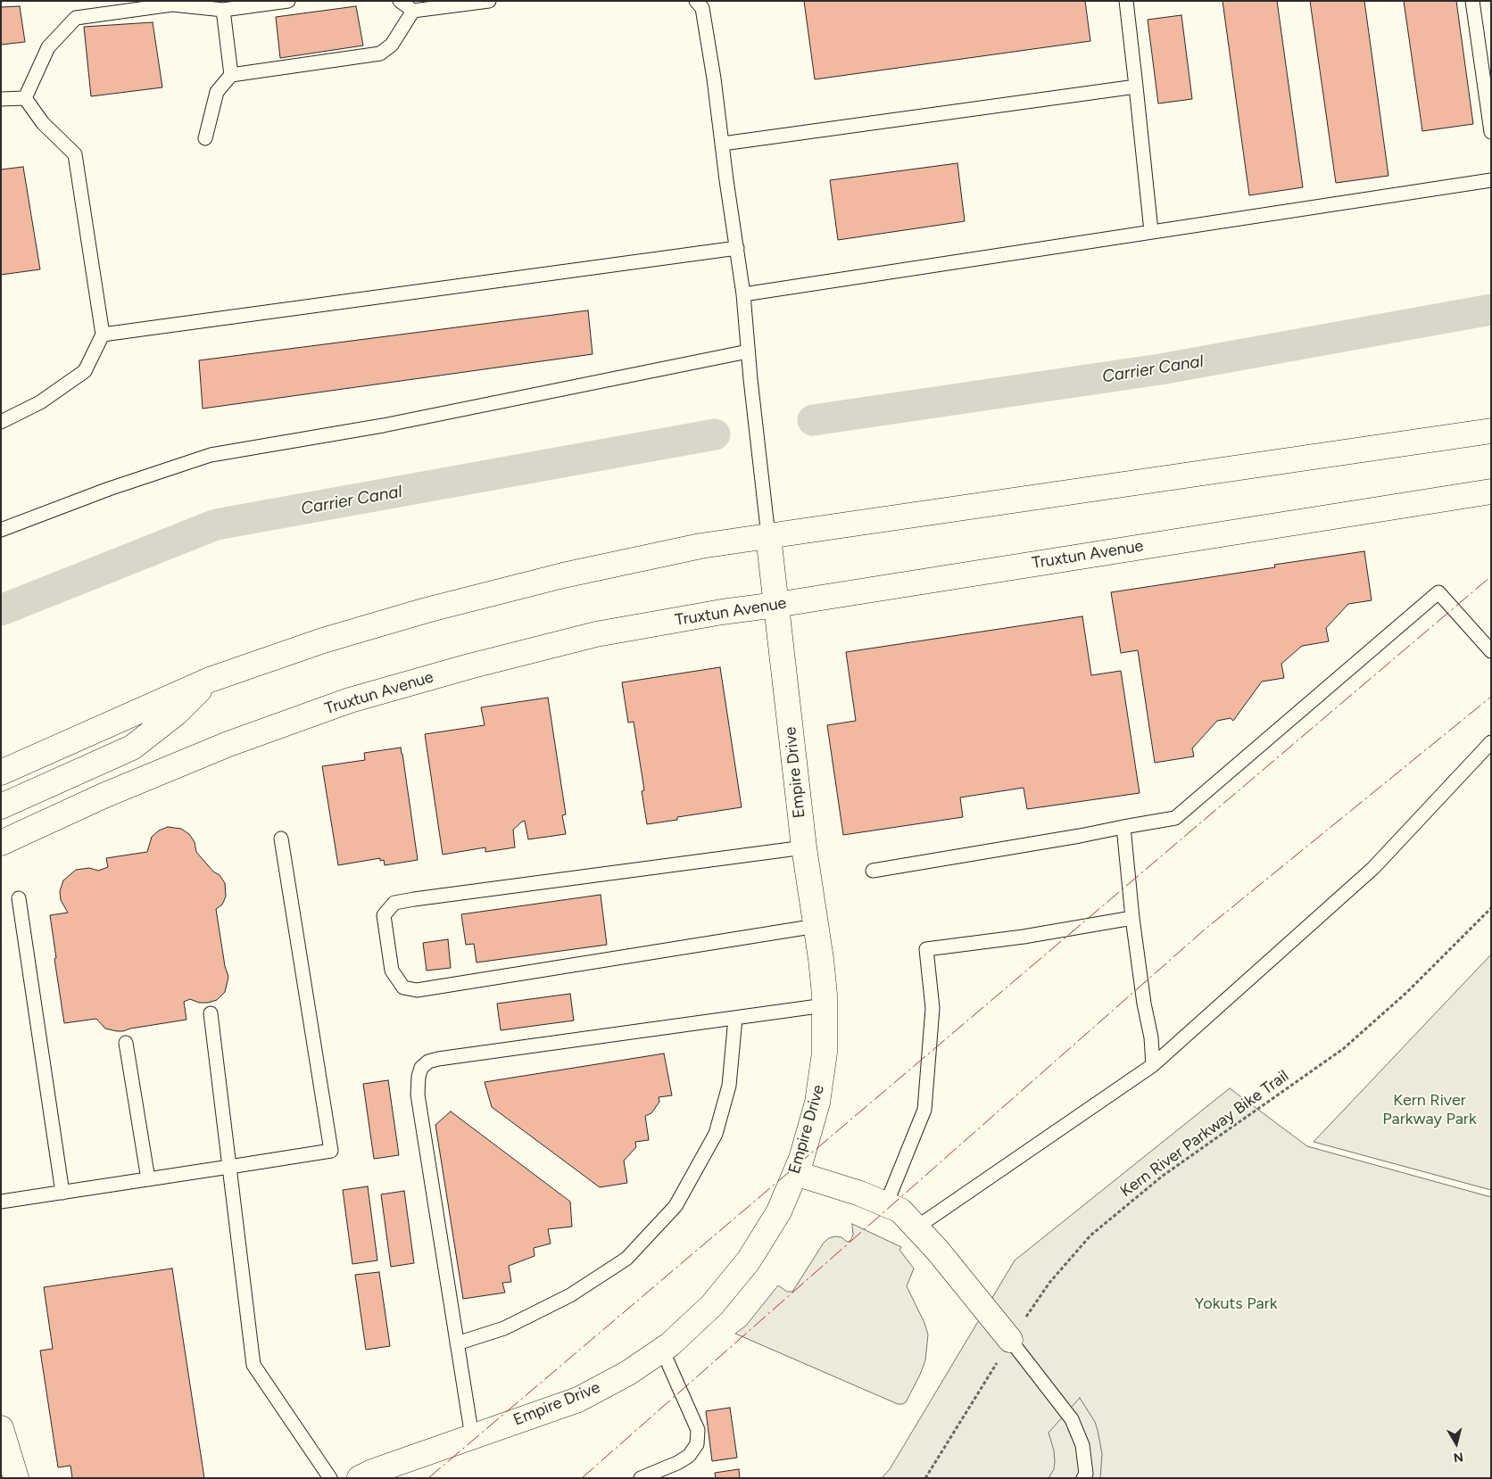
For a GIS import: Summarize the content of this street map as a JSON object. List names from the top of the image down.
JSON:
{
  "streets": {
    "main road": ["Truxtun Avenue", "Empire Drive"],
    "path": ["Kern River Parkway Bike Trail"]
  },
  "crossings": [
    ["Truxtun Avenue", "Empire Drive"]
  ],
  "water": ["Carrier Canal"],
  "parks": ["Kern River Parkway Park", "Yokuts Park"],
  "north": "bottom"
}
